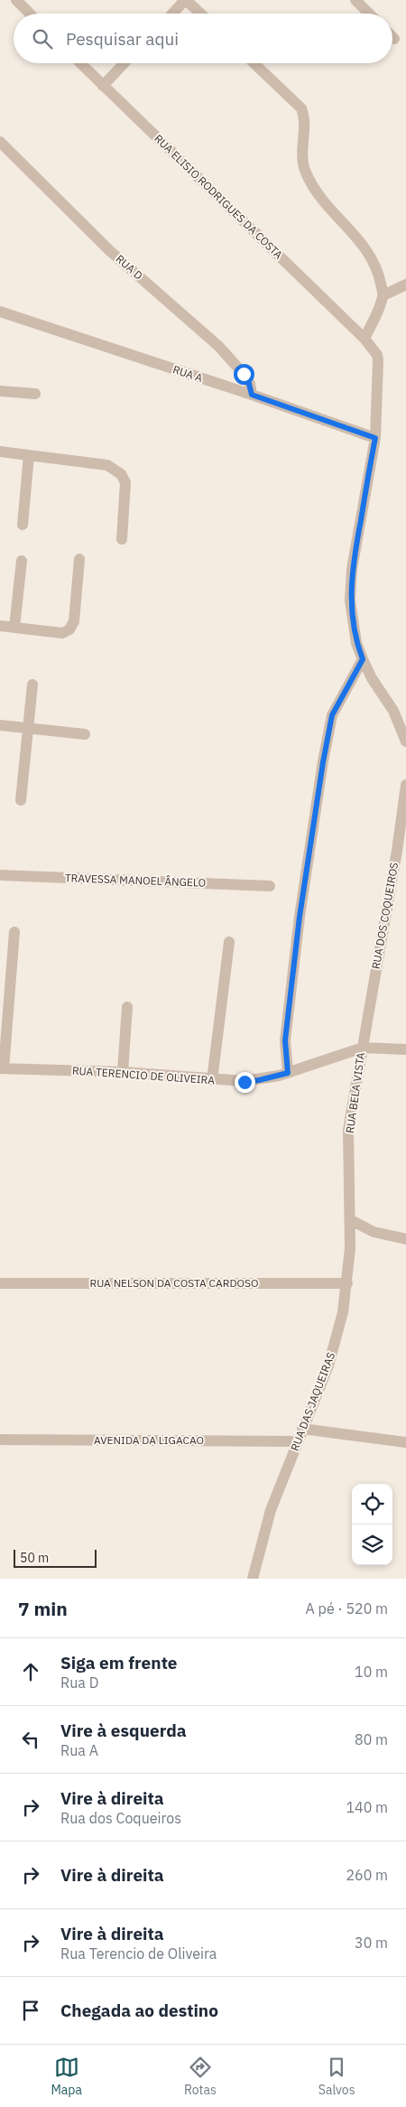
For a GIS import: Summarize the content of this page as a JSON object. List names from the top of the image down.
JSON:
{
  "streets": {
    "street": [
      "RUA ELISIO RODRIGUES DA COSTA",
      "RUA D",
      "RUA A",
      "TRAVESSA MANOEL ÂNGELO",
      "RUA DOS COQUEIROS",
      "RUA TERENCIO DE OLIVEIRA",
      "RUA BELA VISTA",
      "RUA NELSON DA COSTA CARDOSO",
      "RUA DAS JAQUEIRAS",
      "AVENIDA DA LIGACAO"
    ]
  },
  "crossings": [
    ["RUA D", "RUA A"],
    ["RUA DOS COQUEIROS", "RUA TERENCIO DE OLIVEIRA"],
    ["RUA DOS COQUEIROS", "RUA BELA VISTA"],
    ["RUA TERENCIO DE OLIVEIRA", "RUA BELA VISTA"],
    ["RUA BELA VISTA", "RUA DAS JAQUEIRAS"],
    ["RUA NELSON DA COSTA CARDOSO", "RUA DAS JAQUEIRAS"],
    ["RUA DAS JAQUEIRAS", "AVENIDA DA LIGACAO"]
  ],
  "scale_bar": "50 m",
  "page": {
    "search": "Pesquisar aqui",
    "scale": "50 m",
    "heading": ["7 min", "A pé · 520 m"],
    "list": [
      ["Siga em frente", "Rua D", "10 m"],
      ["Vire à esquerda", "Rua A", "80 m"],
      ["Vire à direita", "Rua dos Coqueiros", "140 m"],
      ["Vire à direita", "260 m"],
      ["Vire à direita", "Rua Terencio de Oliveira", "30 m"],
      "Chegada ao destino"
    ],
    "nav": ["Mapa", "Rotas", "Salvos"]
  }
}
